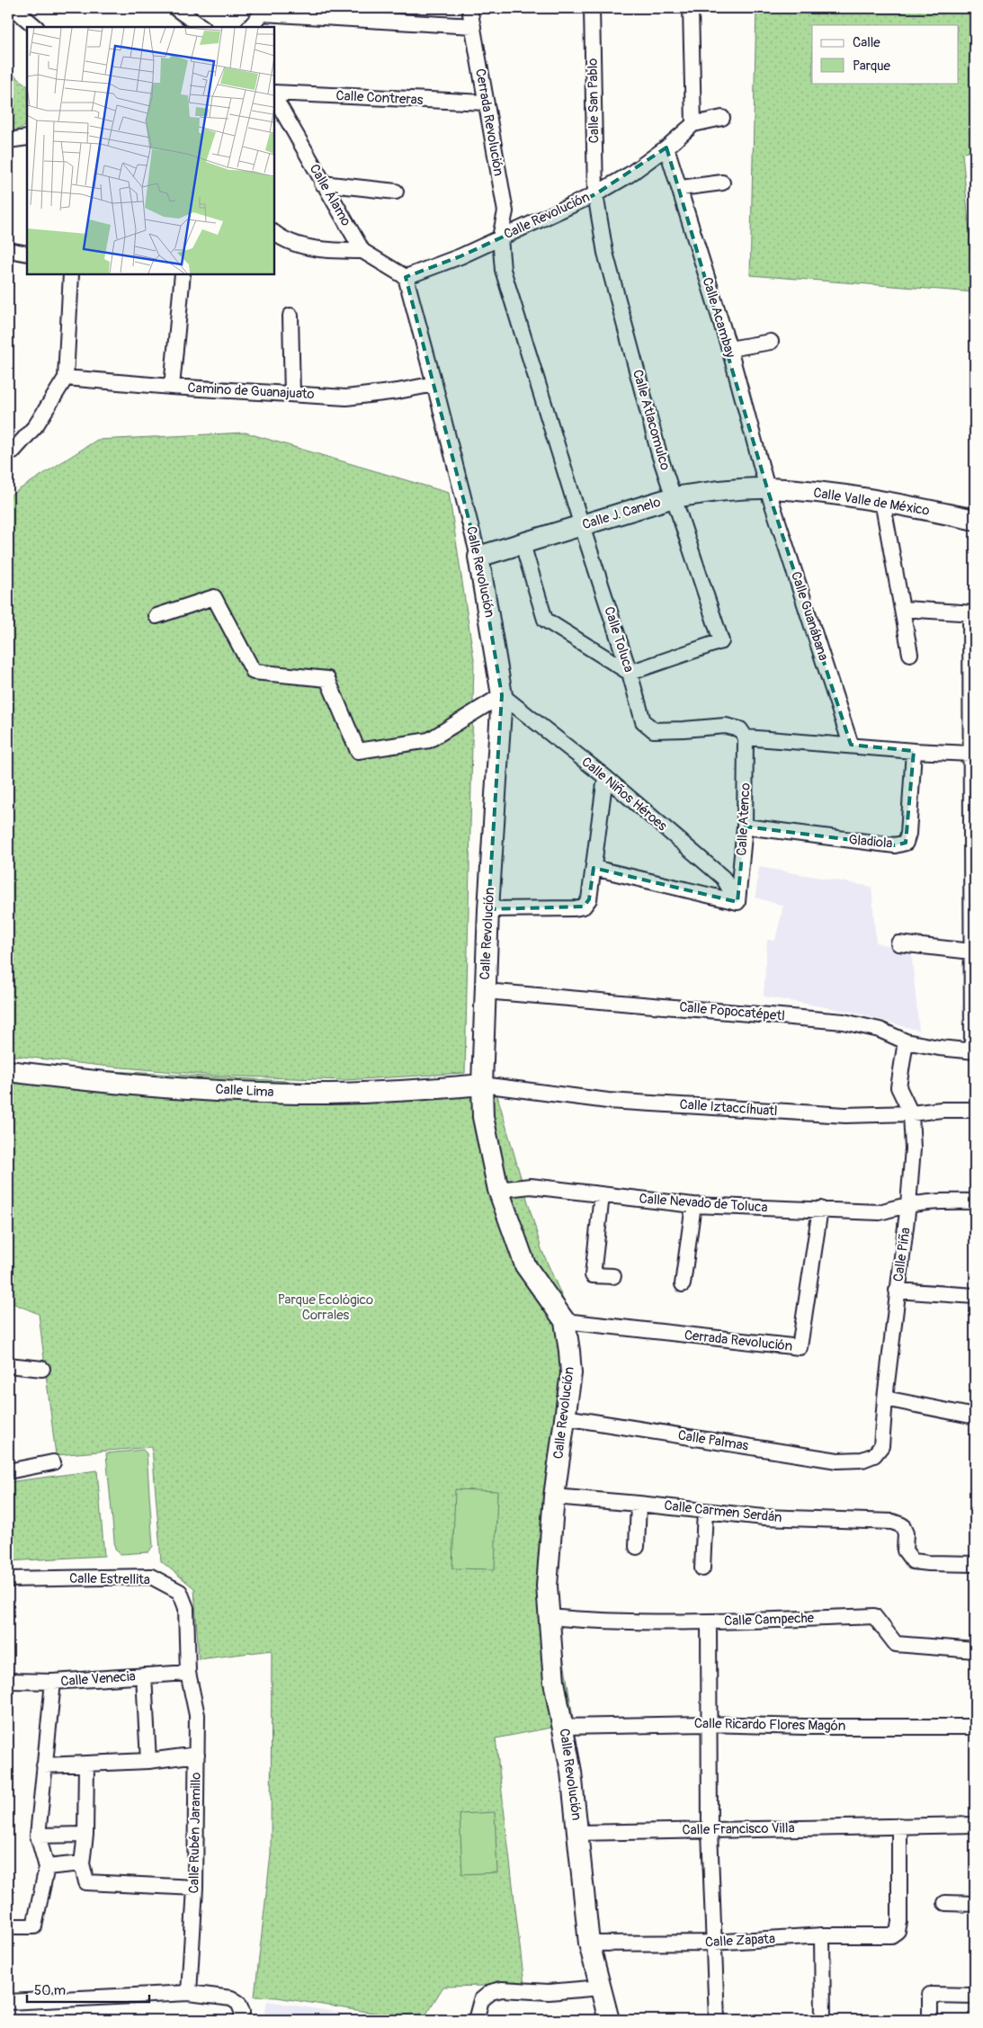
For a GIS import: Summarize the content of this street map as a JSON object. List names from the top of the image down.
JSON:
{
  "streets": {
    "street": [
      "Calle Contreras",
      "Calle San Pablo",
      "Cerrada Revolución",
      "Calle Álamo",
      "Calle Revolución",
      "Calle Acambay",
      "Camino de Guanajuato",
      "Calle Atlacomulco",
      "Calle Valle de México",
      "Calle J. Canelo",
      "Calle Guanábana",
      "Calle Toluca",
      "Calle Niños Héroes",
      "Calle Atenco",
      "Gladiola",
      "Calle Popocatépetl",
      "Calle Lima",
      "Calle Iztaccíhuatl",
      "Calle Nevado de Toluca",
      "Calle Piña",
      "Calle Palmas",
      "Calle Carmen Serdán",
      "Calle Estrellita",
      "Calle Campeche",
      "Calle Venecia",
      "Calle Ricardo Flores Magón",
      "Calle Francisco Villa",
      "Calle Rubén Jaramillo",
      "Calle Zapata"
    ]
  },
  "crossings": [
    ["Calle Contreras", "Cerrada Revolución"],
    ["Calle San Pablo", "Calle Revolución"],
    ["Calle San Pablo", "Calle Atlacomulco"],
    ["Cerrada Revolución", "Calle Revolución"],
    ["Cerrada Revolución", "Calle Toluca"],
    ["Cerrada Revolución", "Calle Nevado de Toluca"],
    ["Calle Álamo", "Calle Revolución"],
    ["Calle Revolución", "Calle Acambay"],
    ["Calle Revolución", "Camino de Guanajuato"],
    ["Calle Revolución", "Calle Atlacomulco"],
    ["Calle Revolución", "Calle J. Canelo"],
    ["Calle Revolución", "Calle Toluca"],
    ["Calle Revolución", "Calle Niños Héroes"],
    ["Calle Revolución", "Calle Popocatépetl"],
    ["Calle Revolución", "Calle Lima"],
    ["Calle Revolución", "Calle Iztaccíhuatl"],
    ["Calle Revolución", "Calle Nevado de Toluca"],
    ["Calle Revolución", "Calle Palmas"],
    ["Calle Revolución", "Calle Carmen Serdán"],
    ["Calle Revolución", "Calle Campeche"],
    ["Calle Revolución", "Calle Ricardo Flores Magón"],
    ["Calle Revolución", "Calle Francisco Villa"],
    ["Calle Revolución", "Calle Zapata"],
    ["Calle Acambay", "Calle Valle de México"],
    ["Calle Acambay", "Calle J. Canelo"],
    ["Calle Acambay", "Calle Guanábana"],
    ["Calle Atlacomulco", "Calle J. Canelo"],
    ["Calle Atlacomulco", "Calle Toluca"],
    ["Calle Valle de México", "Calle J. Canelo"],
    ["Calle Valle de México", "Calle Guanábana"],
    ["Calle J. Canelo", "Calle Guanábana"],
    ["Calle J. Canelo", "Calle Toluca"],
    ["Calle Guanábana", "Calle Toluca"],
    ["Calle Toluca", "Calle Atenco"],
    ["Calle Toluca", "Gladiola"],
    ["Calle Niños Héroes", "Calle Atenco"],
    ["Calle Atenco", "Gladiola"],
    ["Calle Popocatépetl", "Calle Piña"],
    ["Calle Lima", "Calle Iztaccíhuatl"],
    ["Calle Iztaccíhuatl", "Calle Piña"],
    ["Calle Nevado de Toluca", "Calle Piña"],
    ["Calle Piña", "Calle Palmas"],
    ["Calle Estrellita", "Calle Venecia"],
    ["Calle Estrellita", "Calle Rubén Jaramillo"],
    ["Calle Venecia", "Calle Rubén Jaramillo"],
    ["Calle Francisco Villa", "Calle Zapata"]
  ],
  "parks": ["Parque Ecológico Corrales"],
  "legend": ["Calle", "Parque"],
  "scale_bar": "50 m"
}
